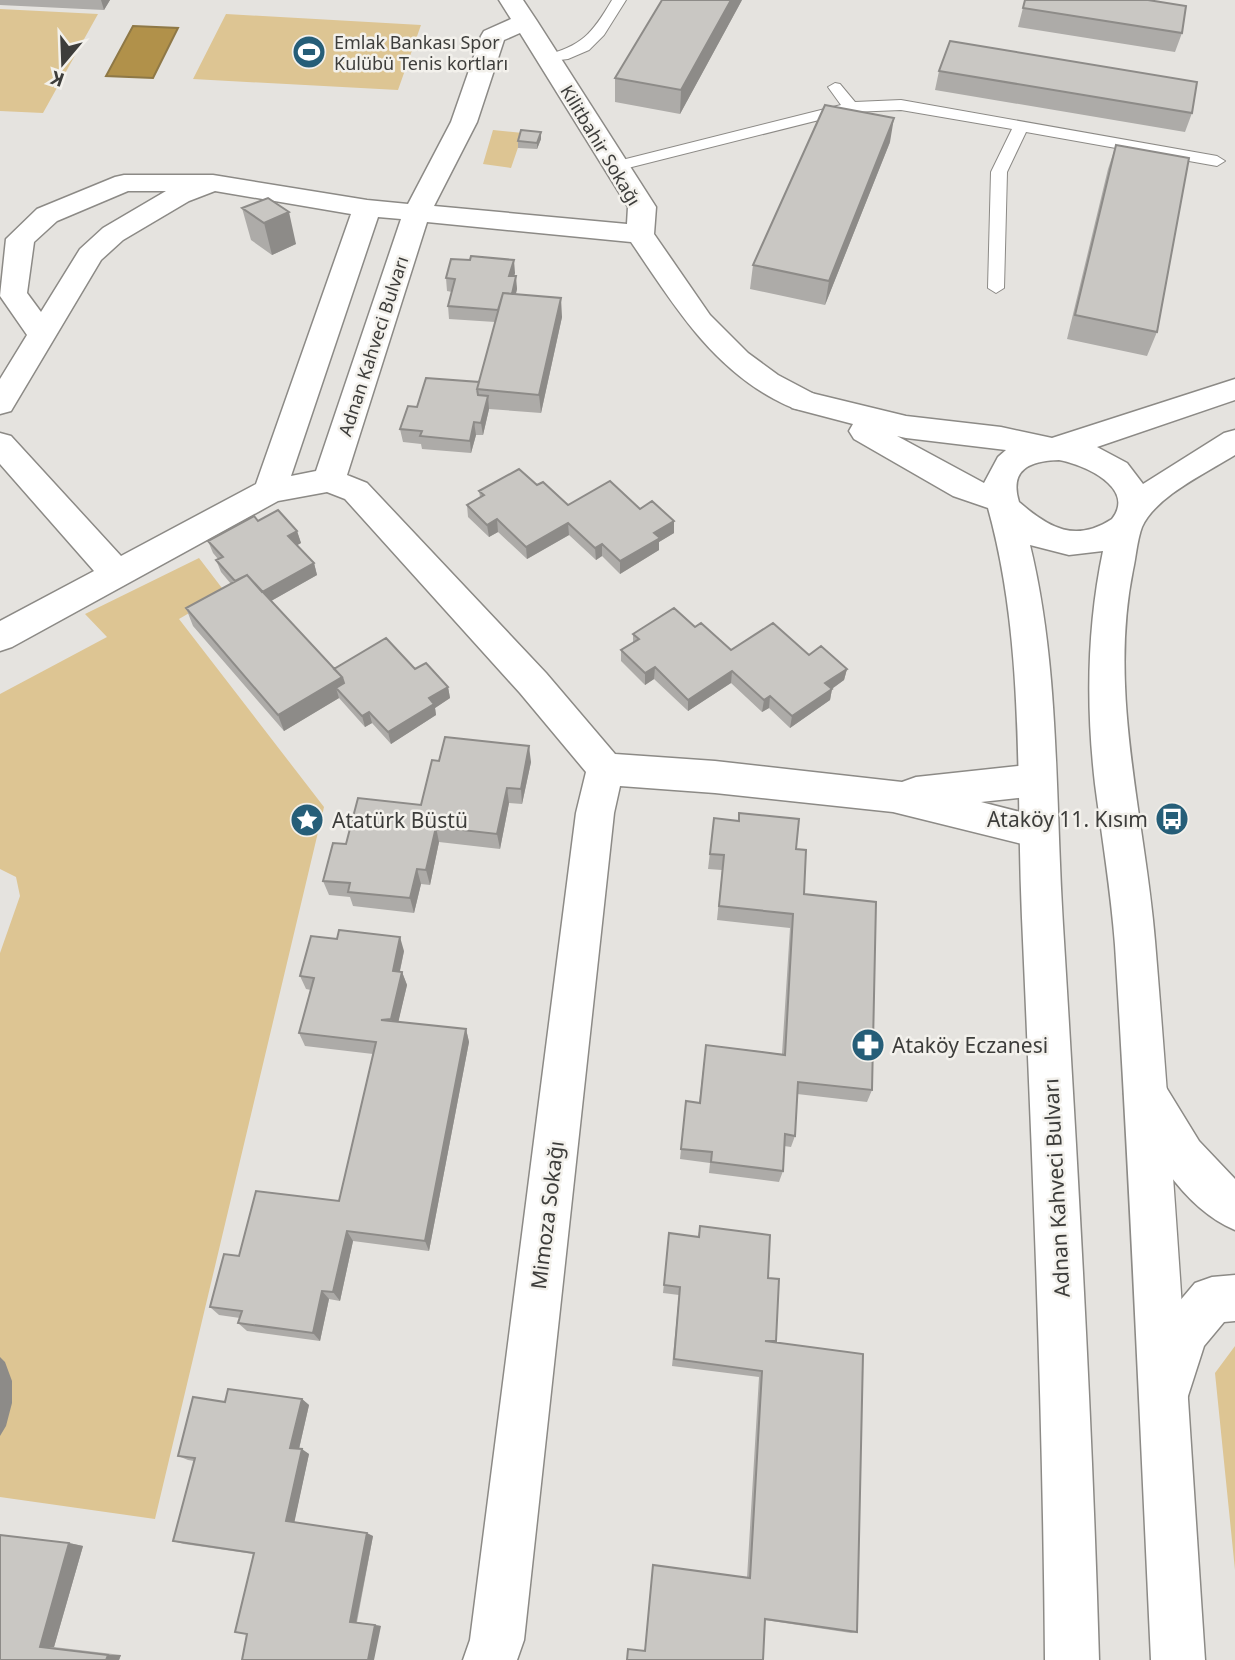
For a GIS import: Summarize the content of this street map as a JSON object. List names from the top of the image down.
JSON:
{
  "streets": {
    "street": ["Kilitbahir Sokağı", "Adnan Kahveci Bulvarı", "Mimoza Sokağı"]
  },
  "crossings": [
    ["Kilitbahir Sokağı", "Adnan Kahveci Bulvarı"]
  ],
  "places": {
    "sports": ["Emlak Bankası Spor Kulübü Tenis kortları"],
    "bus stop": ["Ataköy 11. Kısım"],
    "place": ["Atatürk Büstü"],
    "pharmacy": ["Ataköy Eczanesi"]
  },
  "north": "bottom"
}
